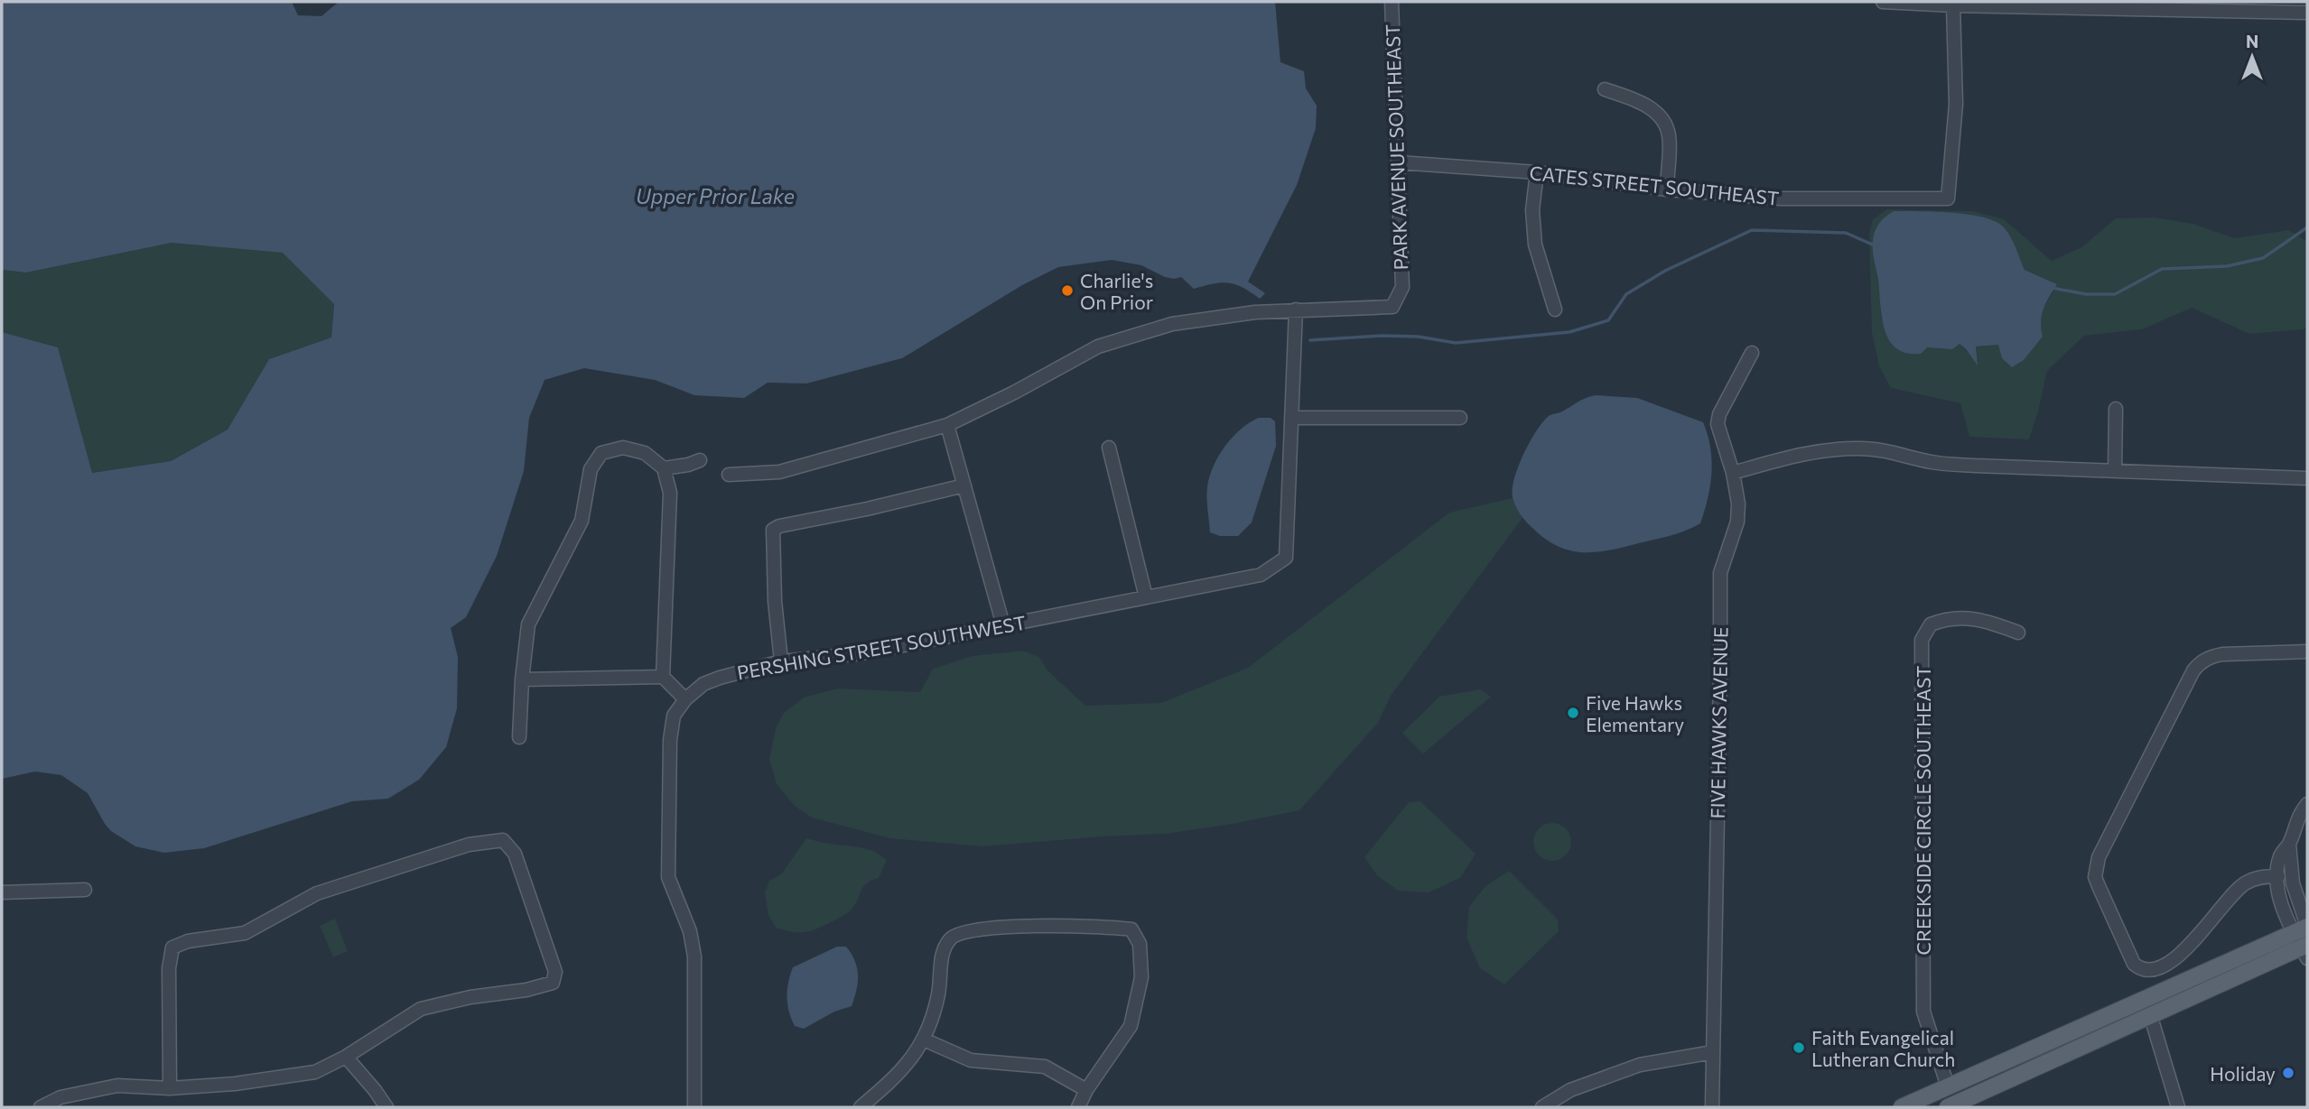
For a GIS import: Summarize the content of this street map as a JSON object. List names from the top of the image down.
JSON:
{
  "streets": {
    "street": [
      "PARK AVENUE SOUTHEAST",
      "CATES STREET SOUTHEAST",
      "PERSHING STREET SOUTHWEST",
      "FIVE HAWKS AVENUE",
      "CREEKSIDE CIRCLE SOUTHEAST"
    ]
  },
  "crossings": [
    ["PARK AVENUE SOUTHEAST", "CATES STREET SOUTHEAST"]
  ],
  "water": ["Upper Prior Lake"],
  "places": [
    "Charlie's On Prior",
    "Five Hawks Elementary",
    "Faith Evangelical Lutheran Church",
    "Holiday"
  ],
  "north": "top"
}
